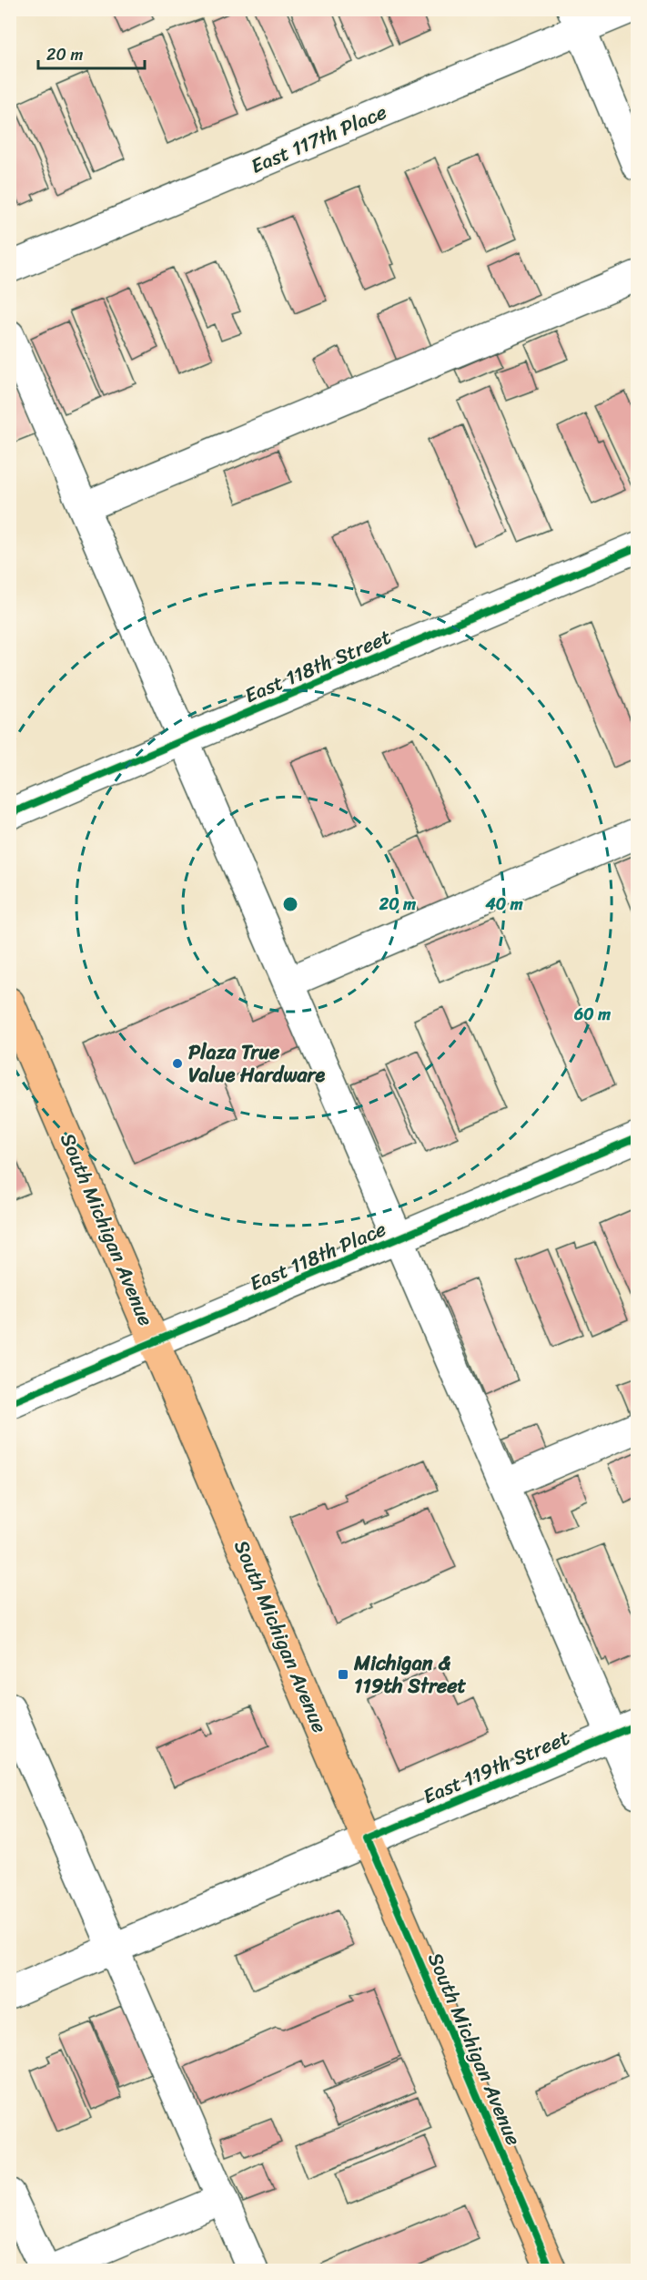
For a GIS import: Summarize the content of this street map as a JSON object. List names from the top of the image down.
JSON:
{
  "streets": {
    "main road": ["South Michigan Avenue"],
    "street": [
      "East 117th Place",
      "East 118th Street",
      "East 118th Place",
      "East 119th Street"
    ]
  },
  "crossings": [
    ["South Michigan Avenue", "East 118th Place"],
    ["South Michigan Avenue", "East 119th Street"]
  ],
  "places": {
    "other": ["Plaza True Value Hardware"],
    "transit": ["Michigan & 119th Street"]
  },
  "scale_bar": "20 m",
  "rings": ["20 m", "40 m", "60 m"]
}
